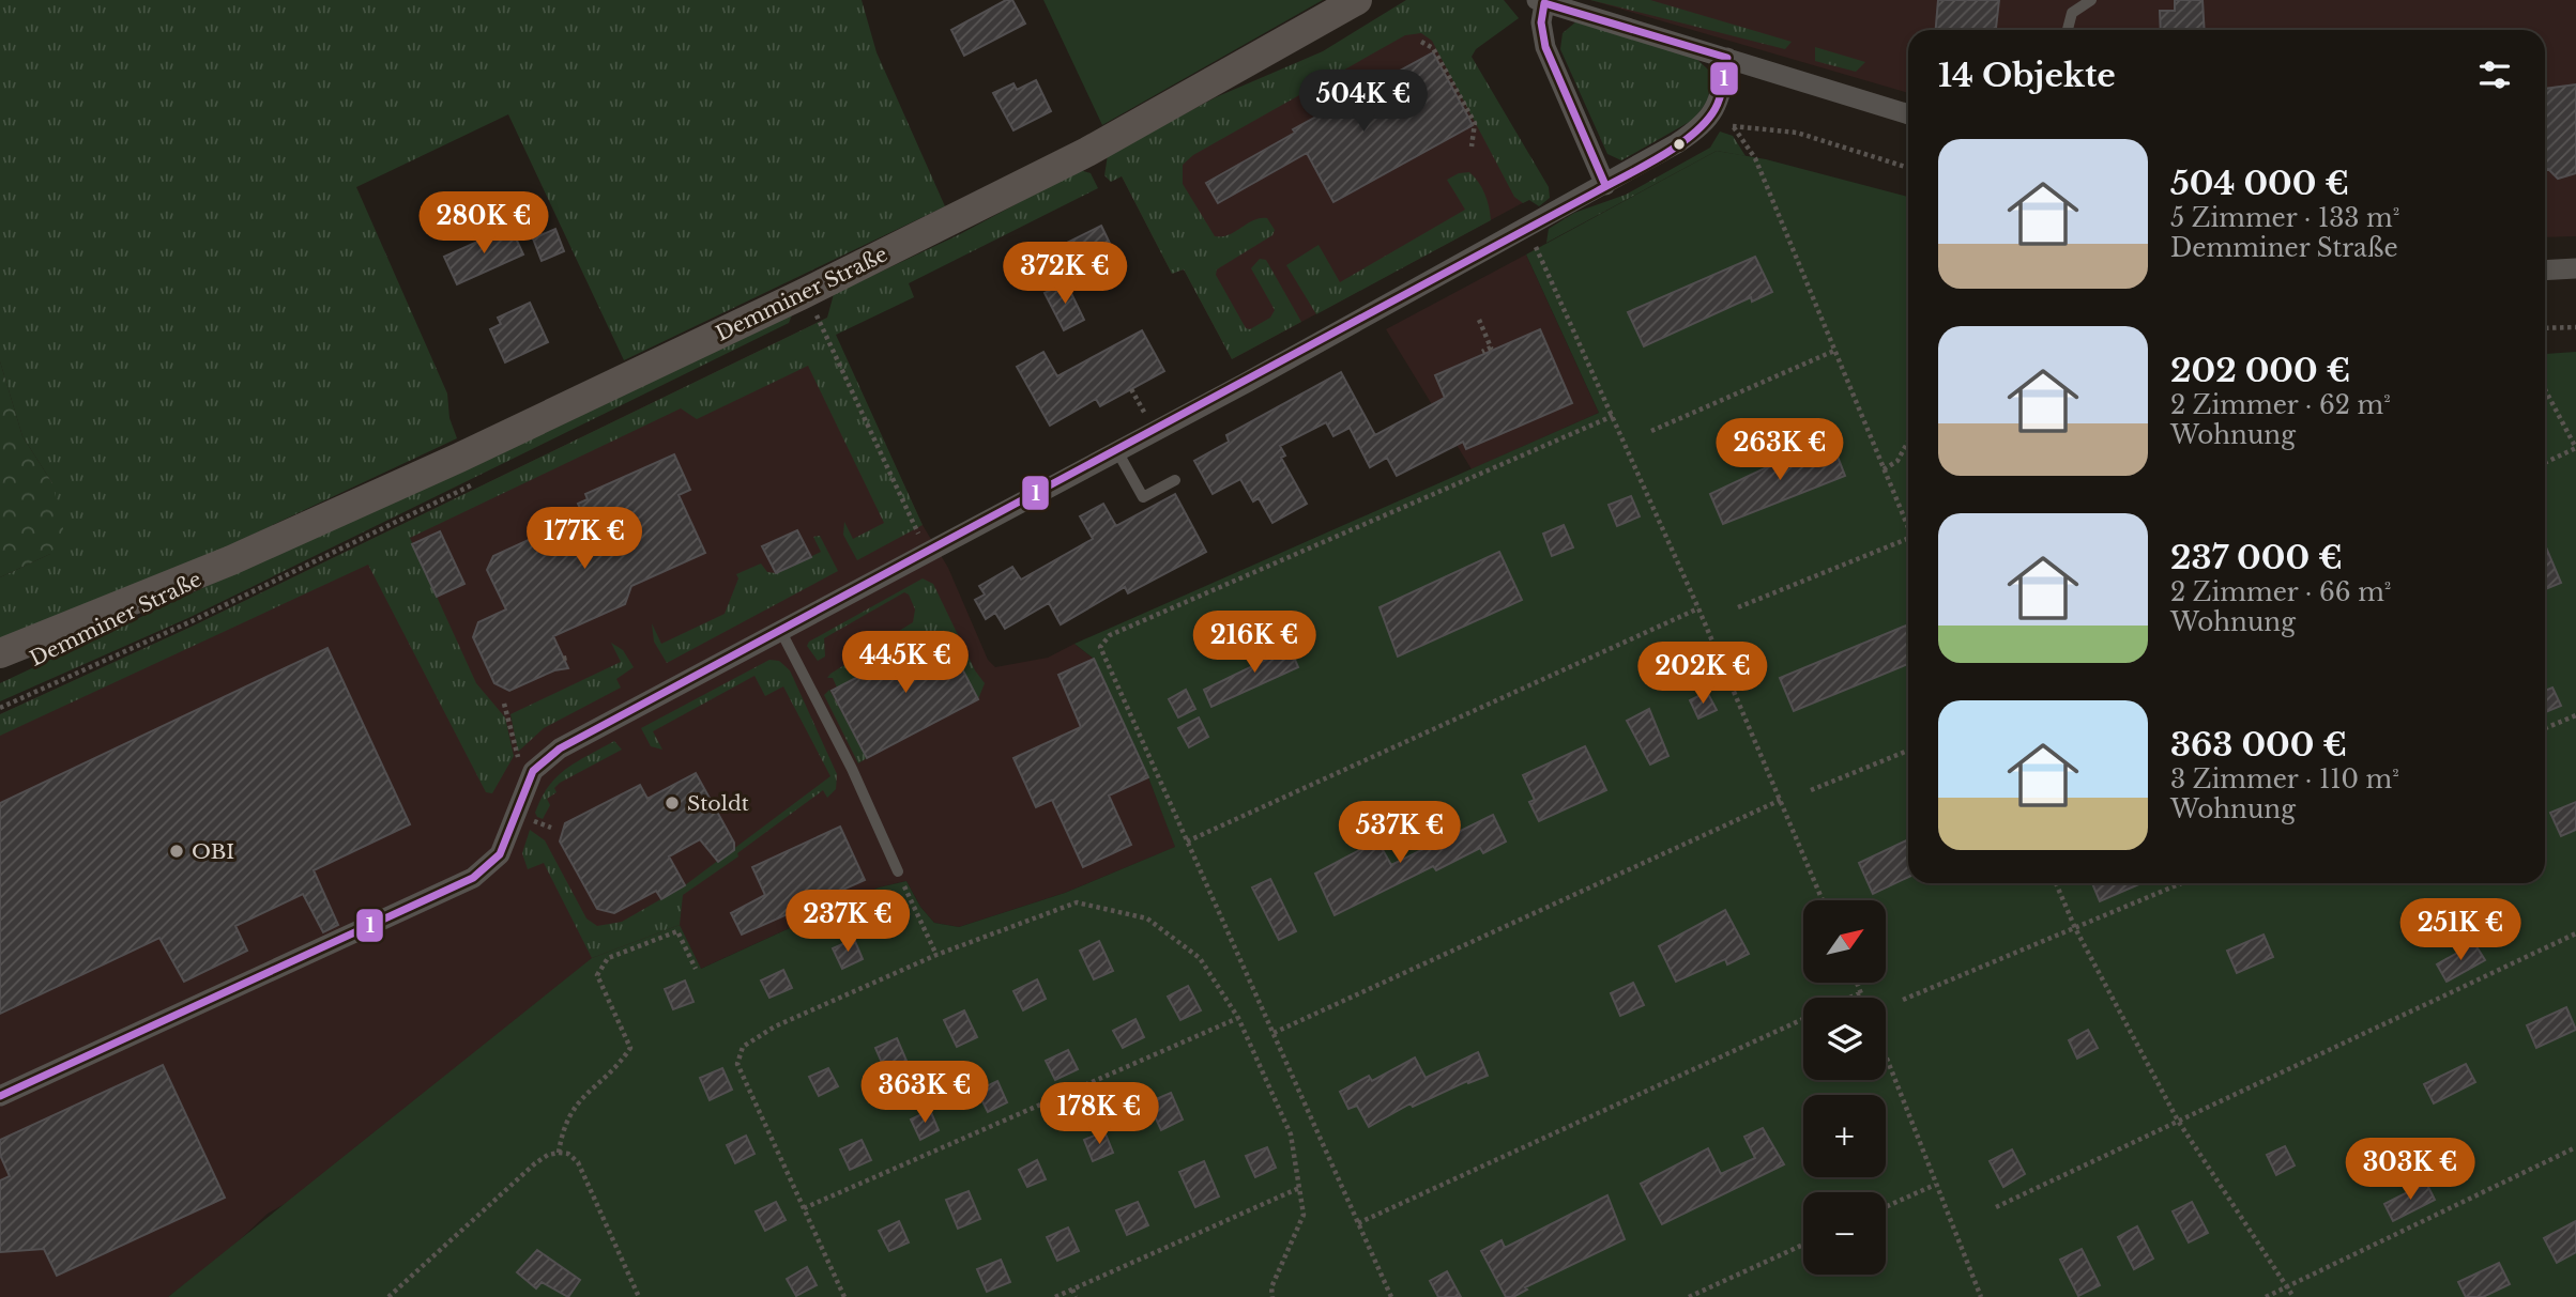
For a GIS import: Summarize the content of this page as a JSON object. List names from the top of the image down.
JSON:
{
  "streets": {
    "main road": ["Demminer Straße"]
  },
  "places": ["Stoldt", "OBI"],
  "lines": ["transit line 1"],
  "north": "top right",
  "page": {
    "heading": "14 Objekte",
    "price": [
      "504K €",
      "280K €",
      "372K €",
      "263K €",
      "177K €",
      "216K €",
      "445K €",
      "202K €",
      "537K €",
      "237K €",
      "251K €",
      "363K €",
      "178K €",
      "303K €"
    ],
    "list": [
      {
        "name": "504 000 €",
        "note": "5 Zimmer · 133 m² · Demminer Straße"
      },
      {
        "name": "202 000 €",
        "note": "2 Zimmer · 62 m² · Wohnung"
      },
      {
        "name": "237 000 €",
        "note": "2 Zimmer · 66 m² · Wohnung"
      },
      {
        "name": "363 000 €",
        "note": "3 Zimmer · 110 m² · Wohnung"
      }
    ],
    "map_buttons": ["+", "−"]
  }
}
